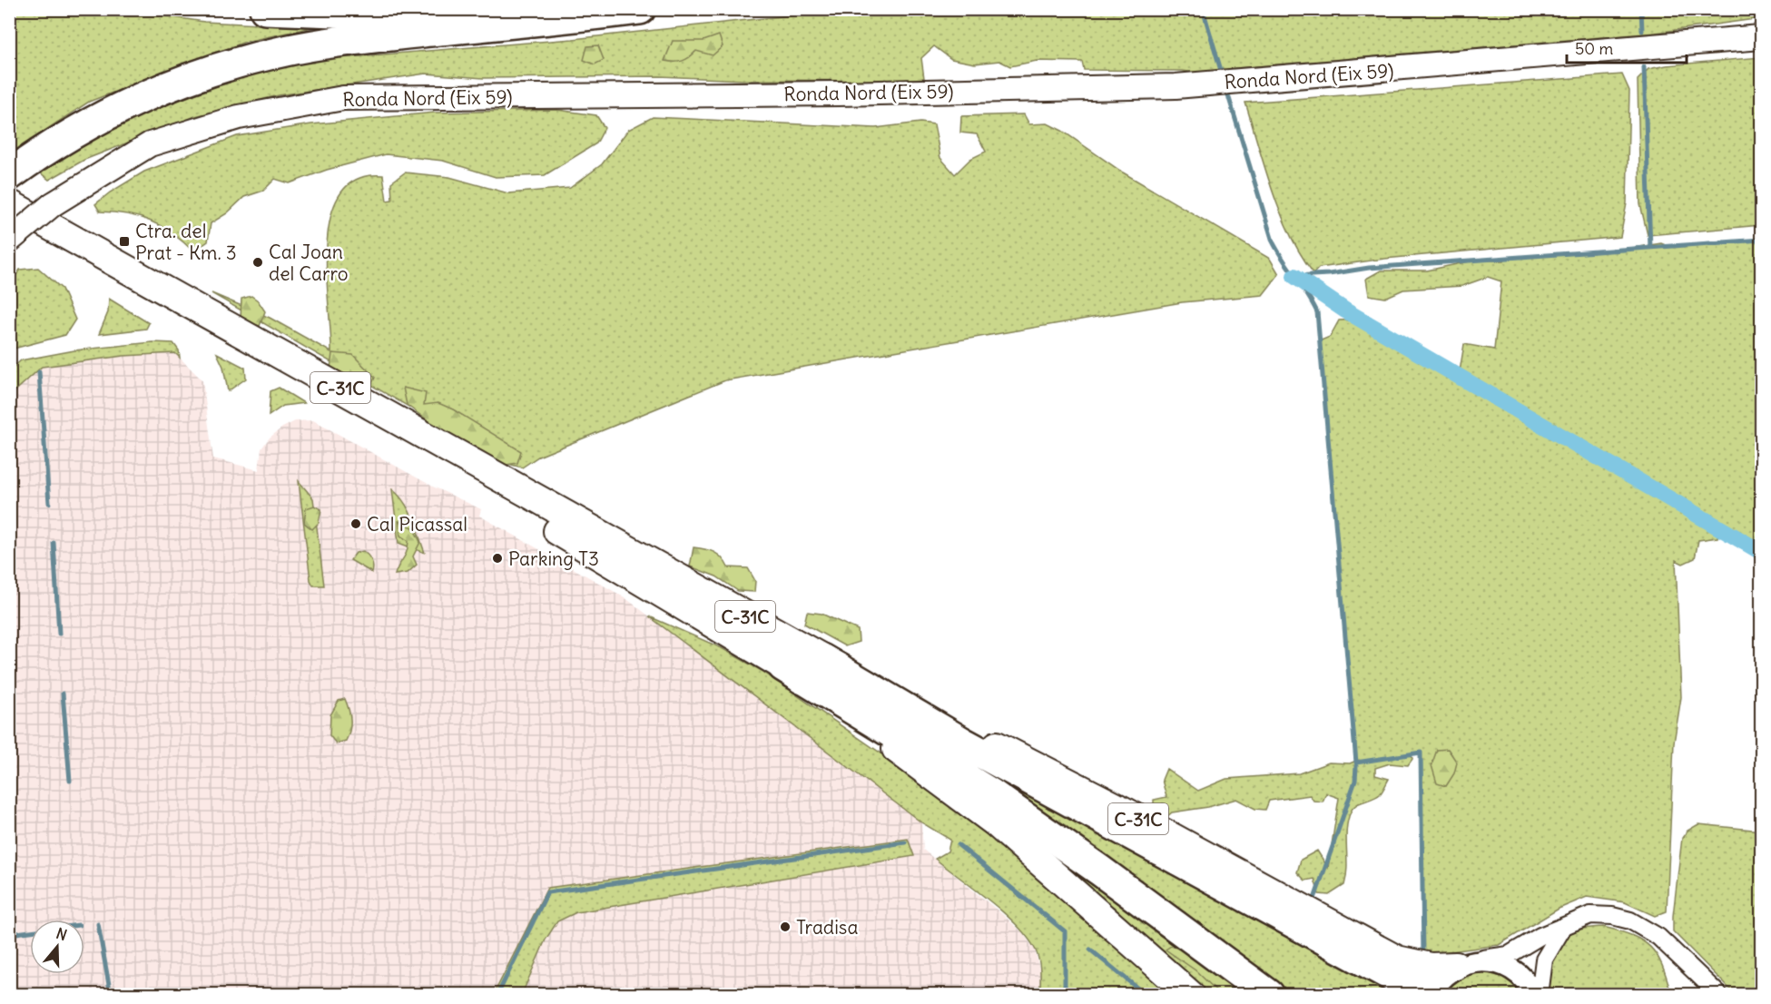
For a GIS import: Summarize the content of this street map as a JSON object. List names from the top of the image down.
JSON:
{
  "streets": {
    "highway": ["C-31C"],
    "main road": ["Ronda Nord (Eix 59)"]
  },
  "places": {
    "transit": ["Ctra. del Prat - Km. 3"],
    "other": [
      "Cal Joan del Carro",
      "Cal Picassal",
      "Parking T3",
      "Tradisa"
    ]
  },
  "scale_bar": "50 m",
  "north": "top"
}
